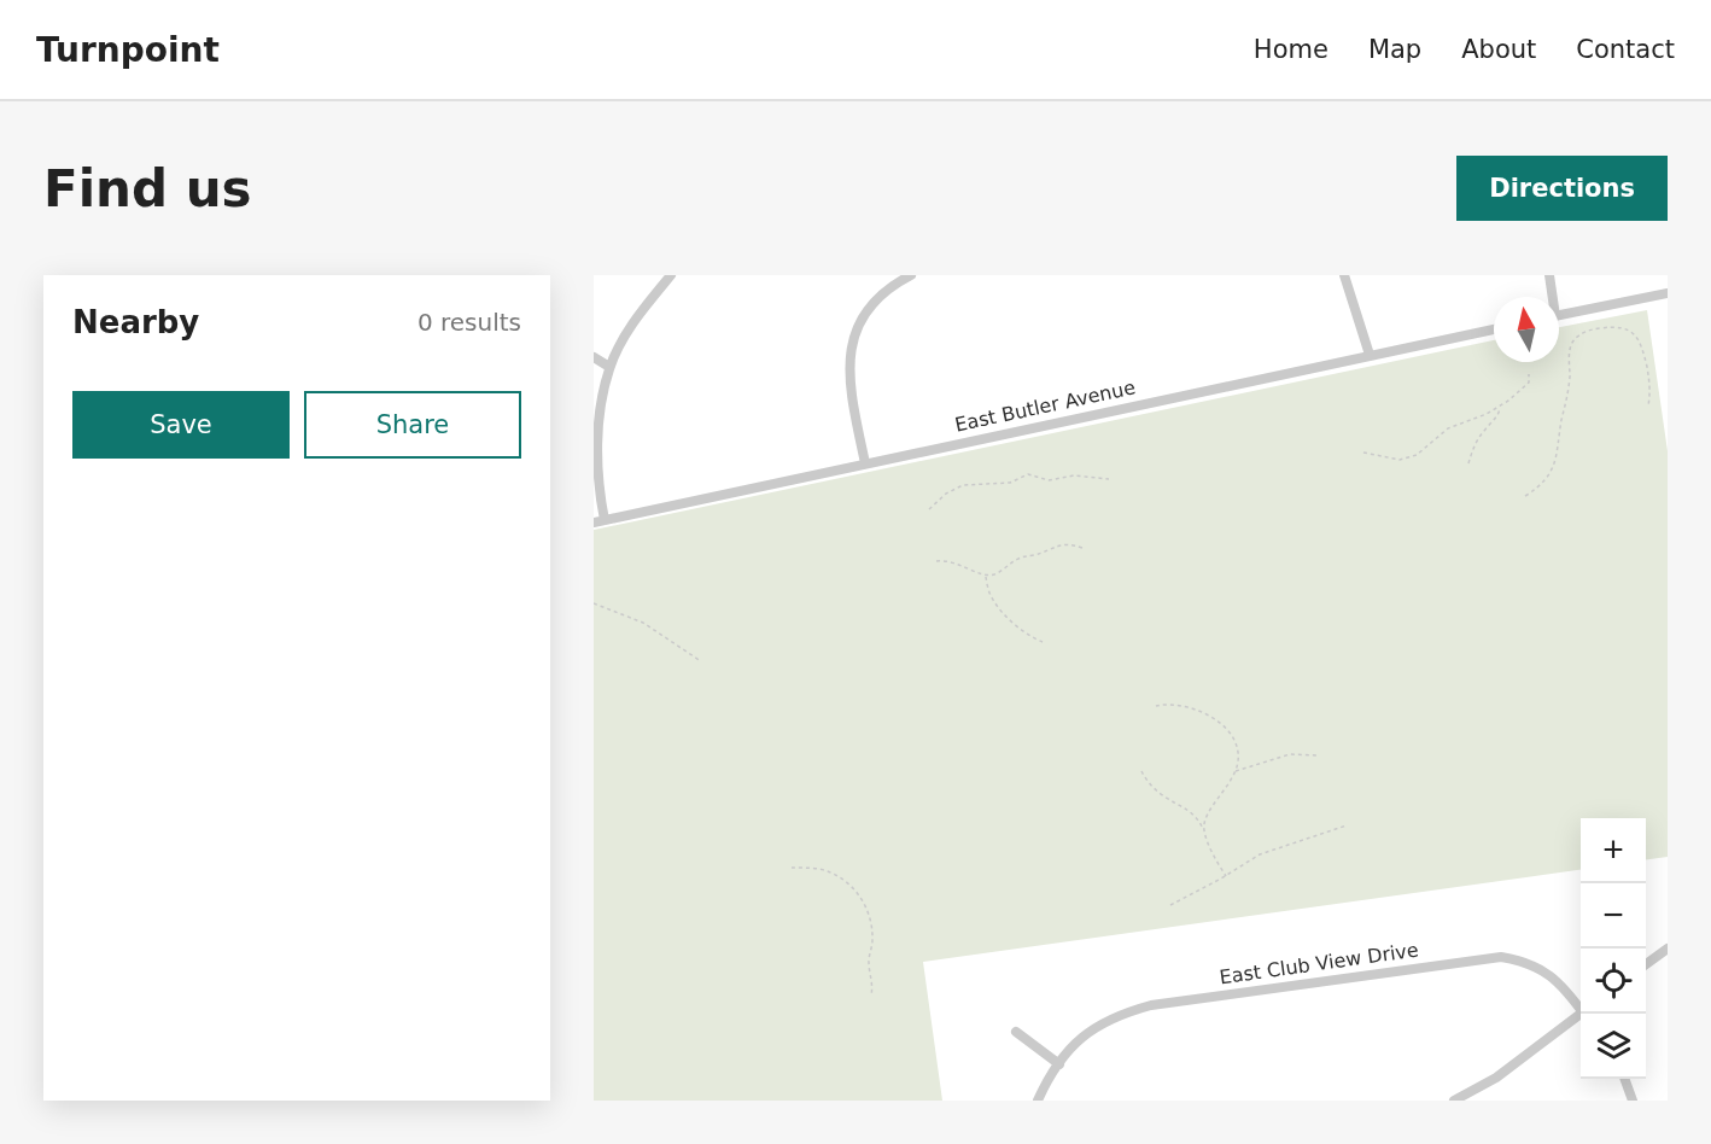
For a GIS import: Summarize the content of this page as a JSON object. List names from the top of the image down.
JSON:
{
  "streets": {
    "street": ["East Butler Avenue", "East Club View Drive"]
  },
  "north": "top",
  "page": {
    "header": "Turnpoint",
    "nav": [
      "Home",
      "Map",
      "About",
      "Contact"
    ],
    "buttons": [
      "Directions",
      ["Save", "Share"]
    ],
    "title": "Find us",
    "heading": ["Nearby", "0 results"],
    "map_buttons": ["+", "−"]
  }
}
